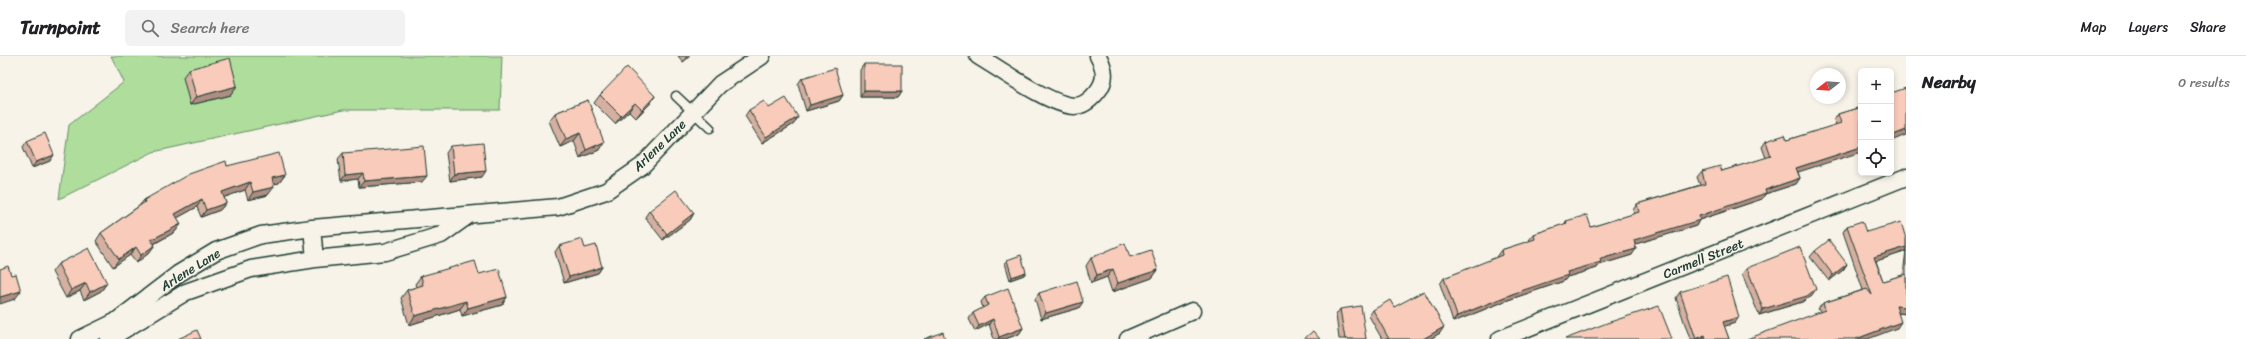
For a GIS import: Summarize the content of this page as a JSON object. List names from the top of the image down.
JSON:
{
  "streets": {
    "street": ["Arlene Lane", "Carmell Street"]
  },
  "north": "left",
  "page": {
    "header": "Turnpoint",
    "search": "Search here",
    "nav": ["Map", "Layers", "Share"],
    "heading": ["Nearby", "0 results"],
    "map_buttons": ["+", "−"]
  }
}
